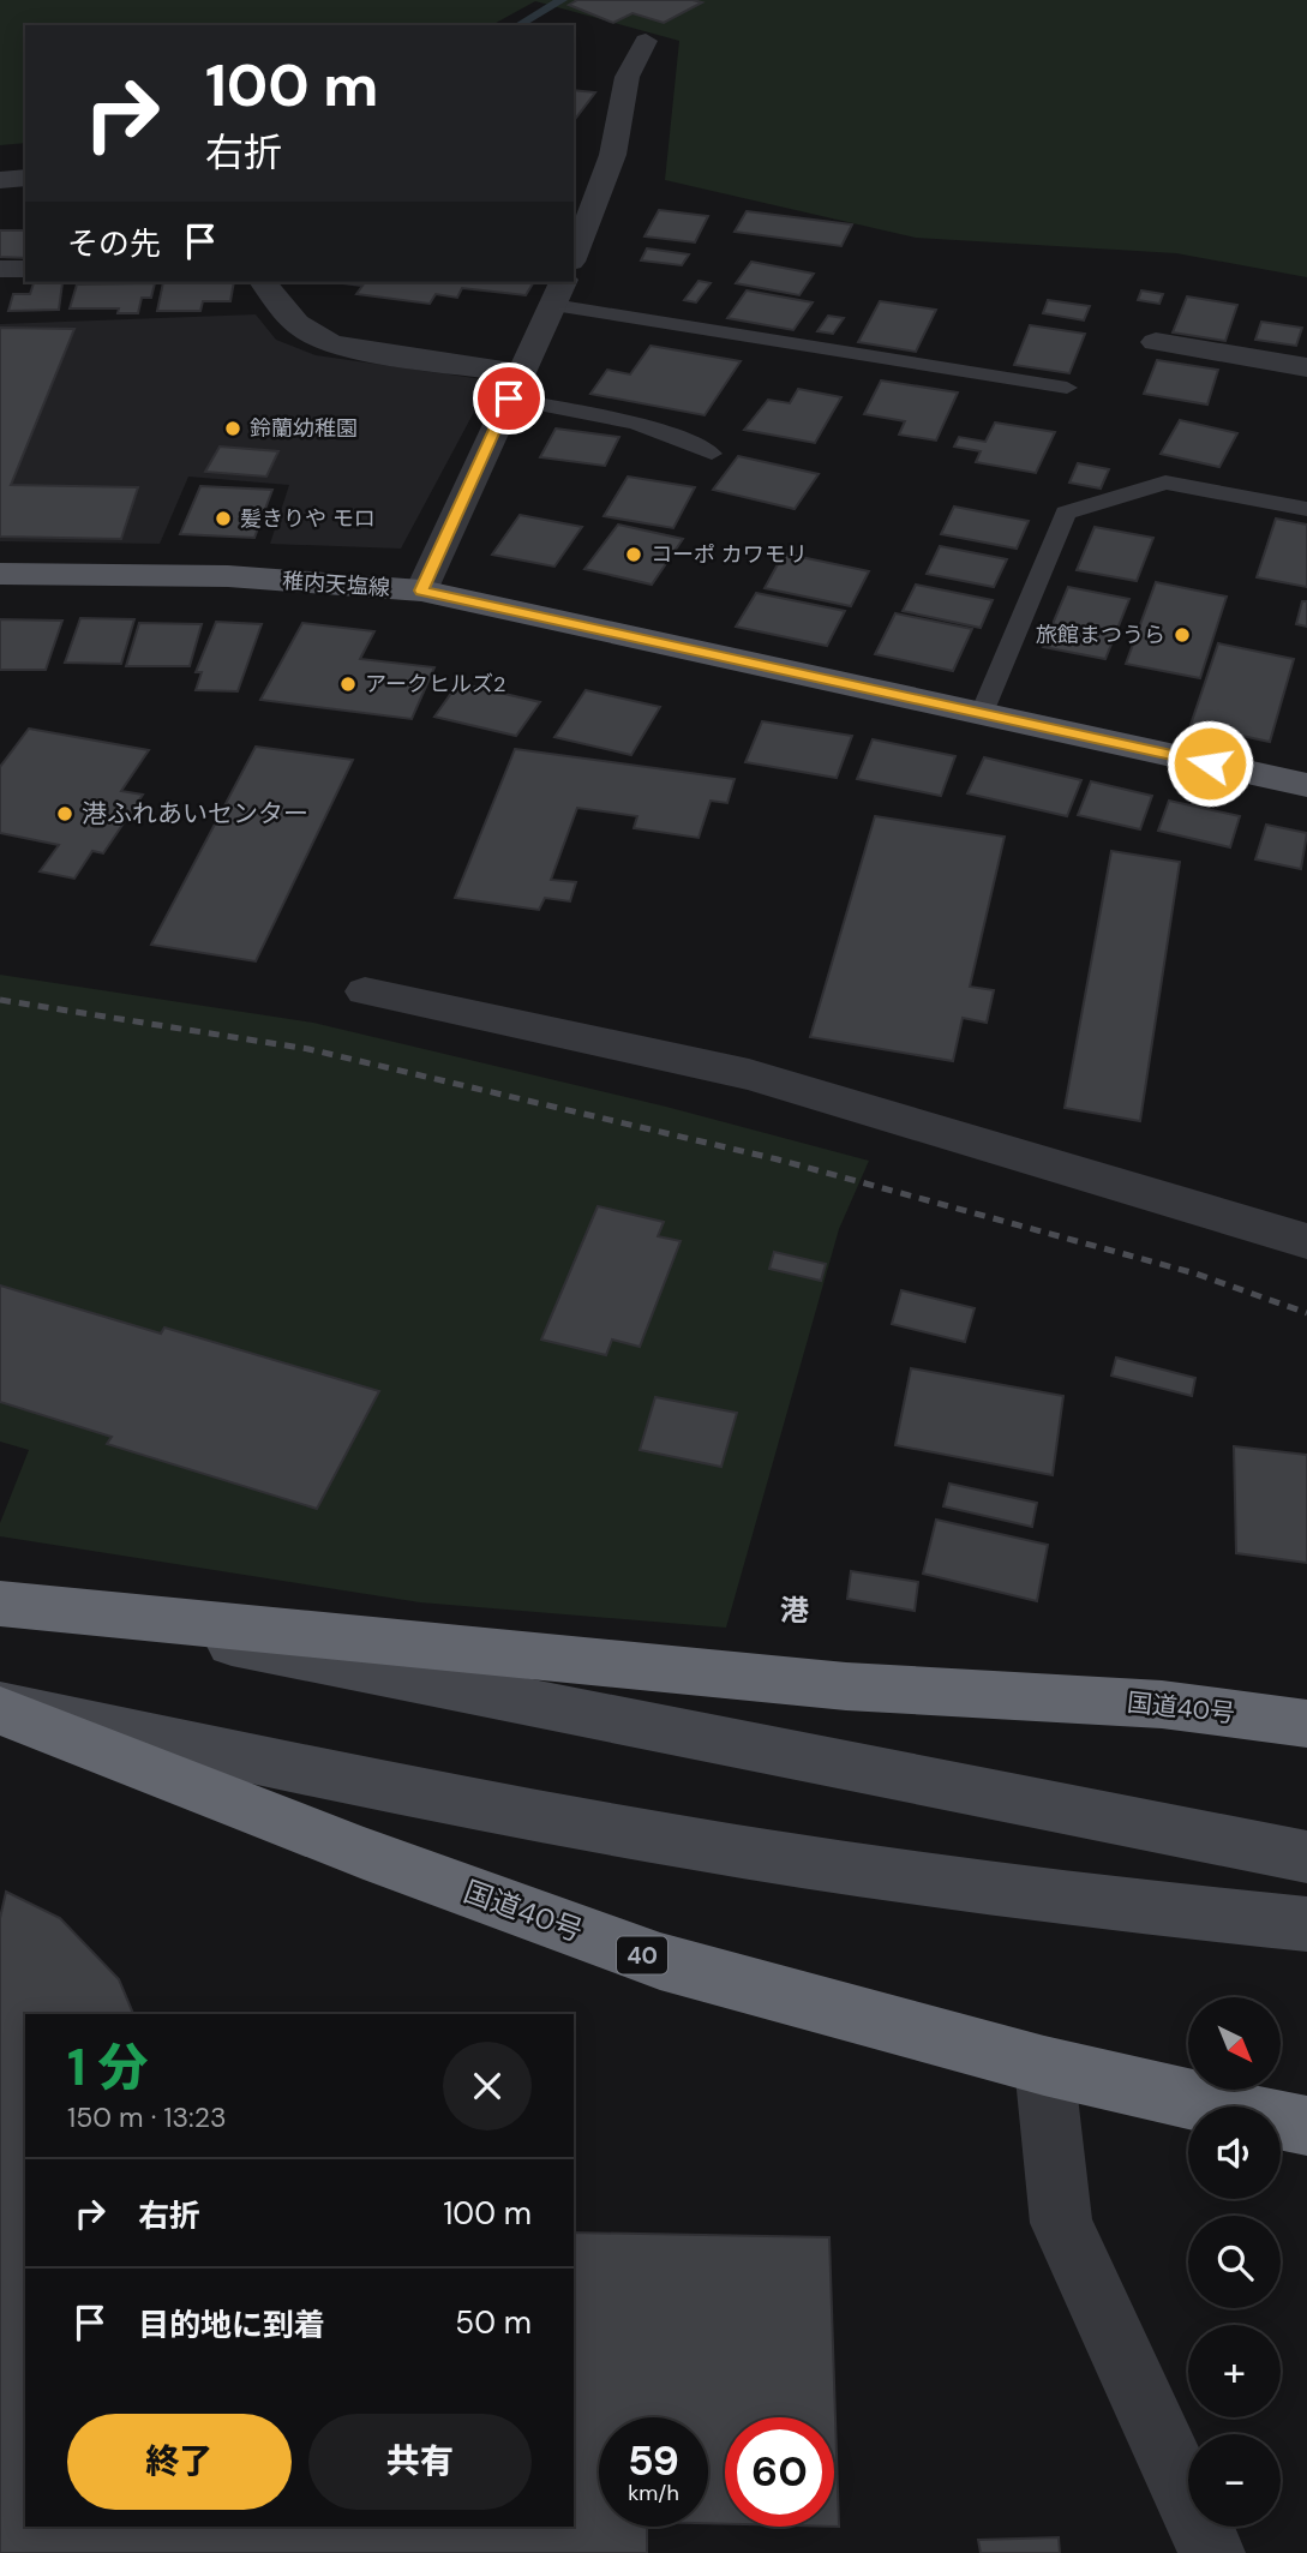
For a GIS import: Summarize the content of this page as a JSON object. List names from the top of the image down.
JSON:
{
  "streets": {
    "highway": ["国道40号", "40"],
    "main road": ["稚内天塩線"]
  },
  "districts": ["港"],
  "places": [
    "鈴蘭幼稚園",
    "髪きりや モロ",
    "コーポ カワモリ",
    "旅館まつうら",
    "アークヒルズ2",
    "港ふれあいセンター"
  ],
  "north": "bottom right",
  "page": {
    "turn": ["100 m", "右折"],
    "then": "その先",
    "map_buttons": ["+", "−"],
    "heading": ["1 分", "150 m · 13:23"],
    "list": [
      {
        "name": "右折",
        "value": "100 m"
      },
      {
        "name": "目的地に到着",
        "value": "50 m"
      }
    ],
    "buttons": ["終了", "共有"],
    "speed": "59 km/h",
    "limit": "60"
  }
}
